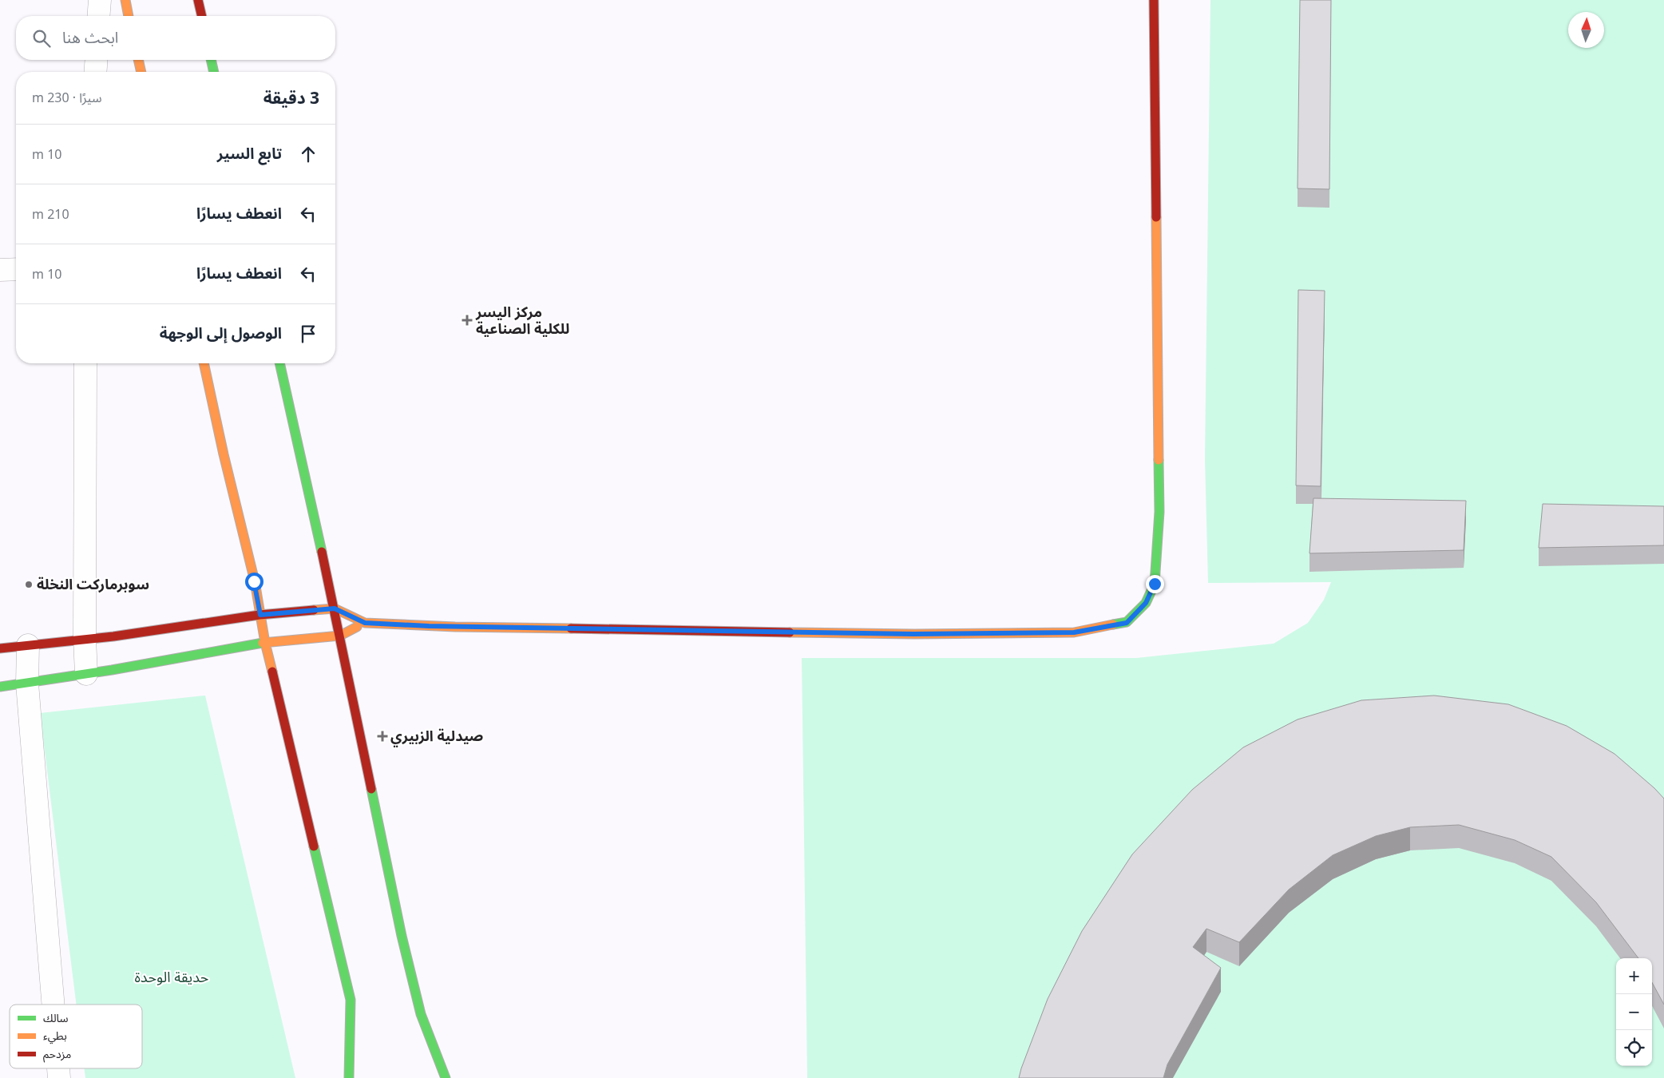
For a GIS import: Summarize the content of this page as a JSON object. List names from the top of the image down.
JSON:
{
  "parks": ["حديقة الوحدة"],
  "places": {
    "health": ["مركز اليسر للكلية الصناعية", "صيدلية الزبيري"],
    "other": ["سوبرماركت النخلة"]
  },
  "legend": ["سالك", "بطيء", "مزدحم"],
  "north": "top",
  "page": {
    "search": "ابحث هنا",
    "heading": ["3 دقيقة", "سيرًا · 230 m"],
    "list": [
      ["تابع السير", "10 m"],
      ["انعطف يسارًا", "210 m"],
      ["انعطف يسارًا", "10 m"],
      "الوصول إلى الوجهة"
    ],
    "map_buttons": ["+", "−"]
  }
}
